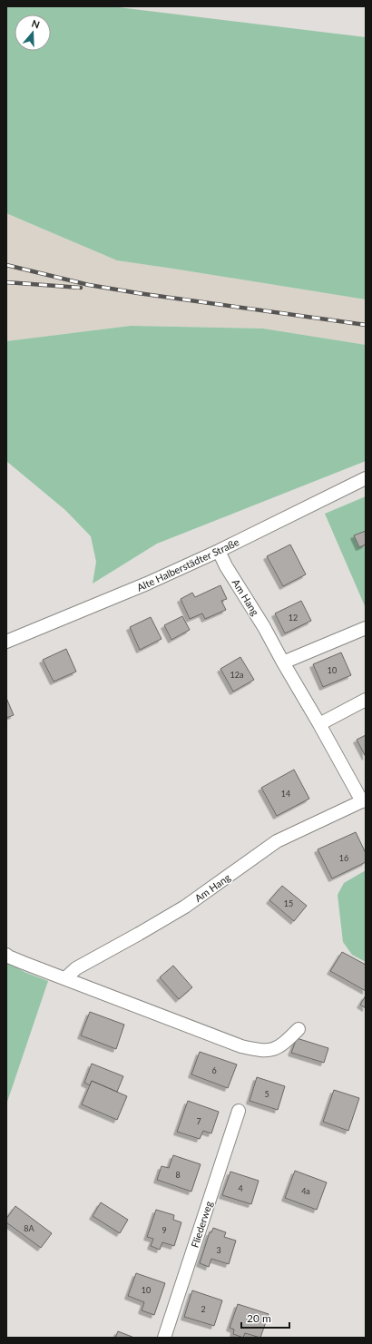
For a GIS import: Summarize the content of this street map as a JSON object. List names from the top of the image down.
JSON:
{
  "streets": {
    "street": ["Alte Halberstädter Straße", "Am Hang", "Fliederweg"]
  },
  "crossings": [
    ["Alte Halberstädter Straße", "Am Hang"]
  ],
  "house_numbers": [
    "12",
    "10",
    "12a",
    "14",
    "16",
    "15",
    "6",
    "5",
    "7",
    "8",
    "4",
    "4a",
    "8A",
    "9",
    "3",
    "10",
    "2"
  ],
  "scale_bar": "20 m",
  "north": "top"
}
